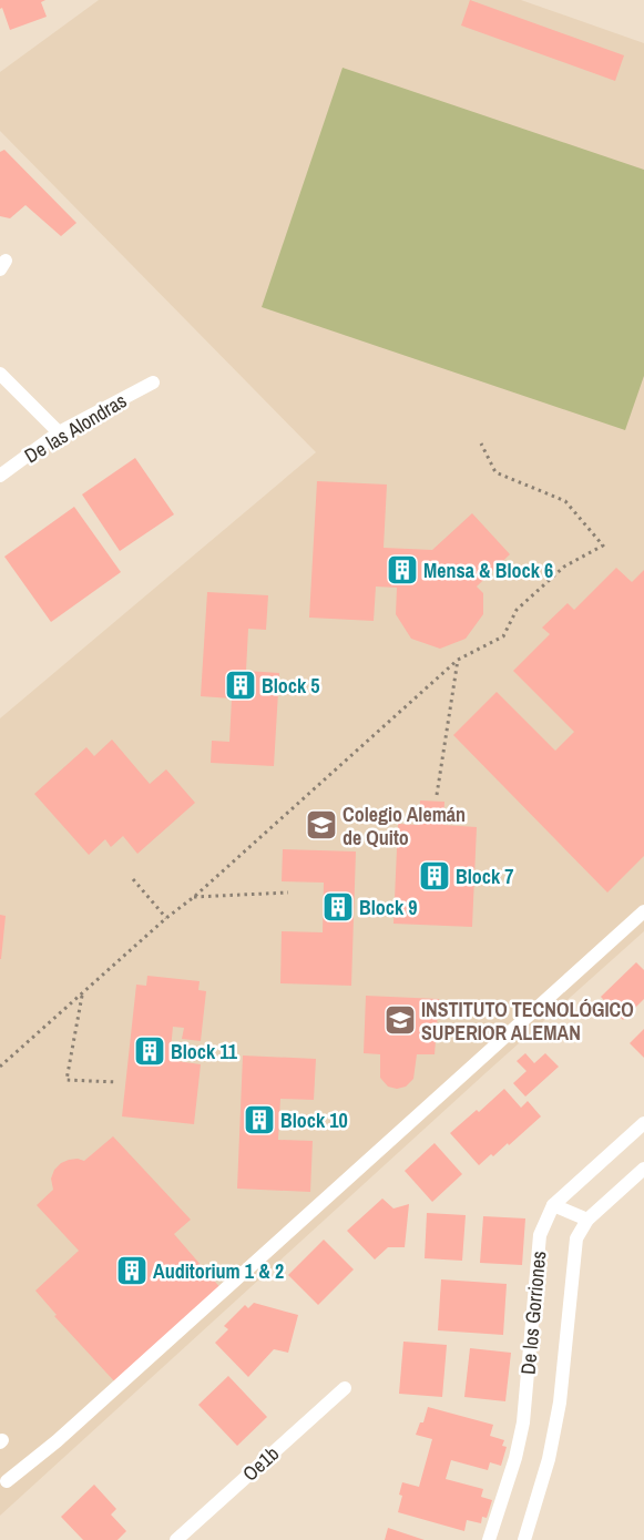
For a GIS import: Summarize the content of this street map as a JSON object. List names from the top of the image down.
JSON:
{
  "streets": {
    "lane": ["De las Alondras", "De los Gorriones", "Oe1b"]
  },
  "places": {
    "building": [
      "Mensa & Block 6",
      "Block 5",
      "Block 7",
      "Block 9",
      "Block 11",
      "Block 10",
      "Auditorium 1 & 2"
    ],
    "school or university": ["Colegio Alemán de Quito", "INSTITUTO TECNOLÓGICO SUPERIOR ALEMAN"]
  }
}
